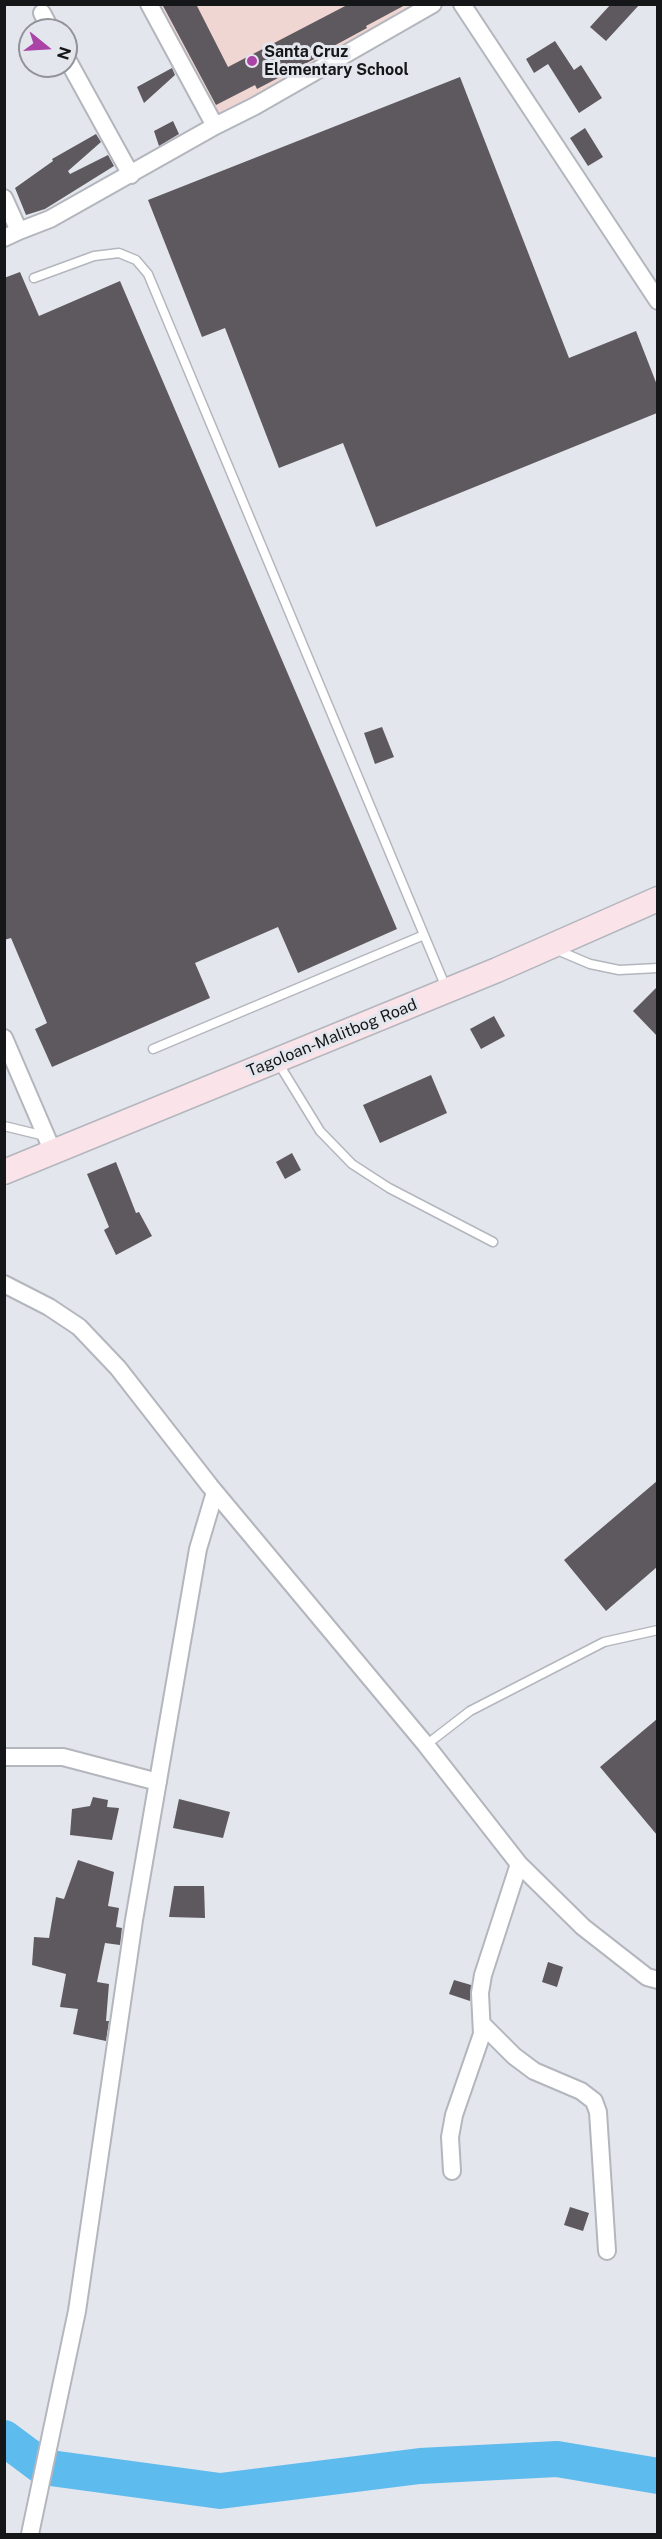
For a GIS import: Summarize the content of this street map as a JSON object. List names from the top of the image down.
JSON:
{
  "streets": {
    "main road": ["Tagoloan-Malitbog Road"]
  },
  "places": ["Santa Cruz Elementary School"],
  "north": "right"
}
